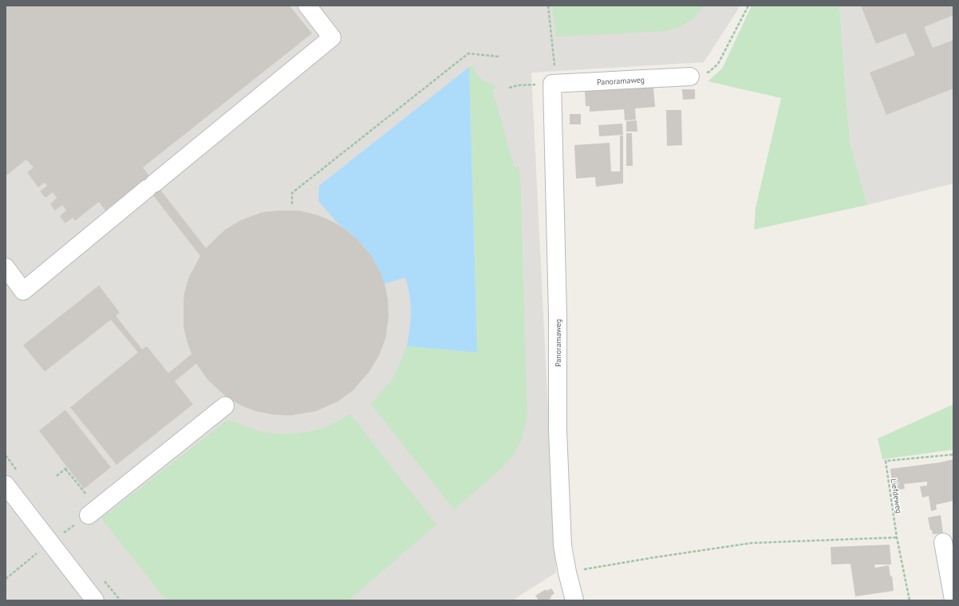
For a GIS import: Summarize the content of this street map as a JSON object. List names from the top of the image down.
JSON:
{
  "streets": {
    "street": ["Panoramaweg"],
    "path": ["Liefdeweg"]
  }
}
